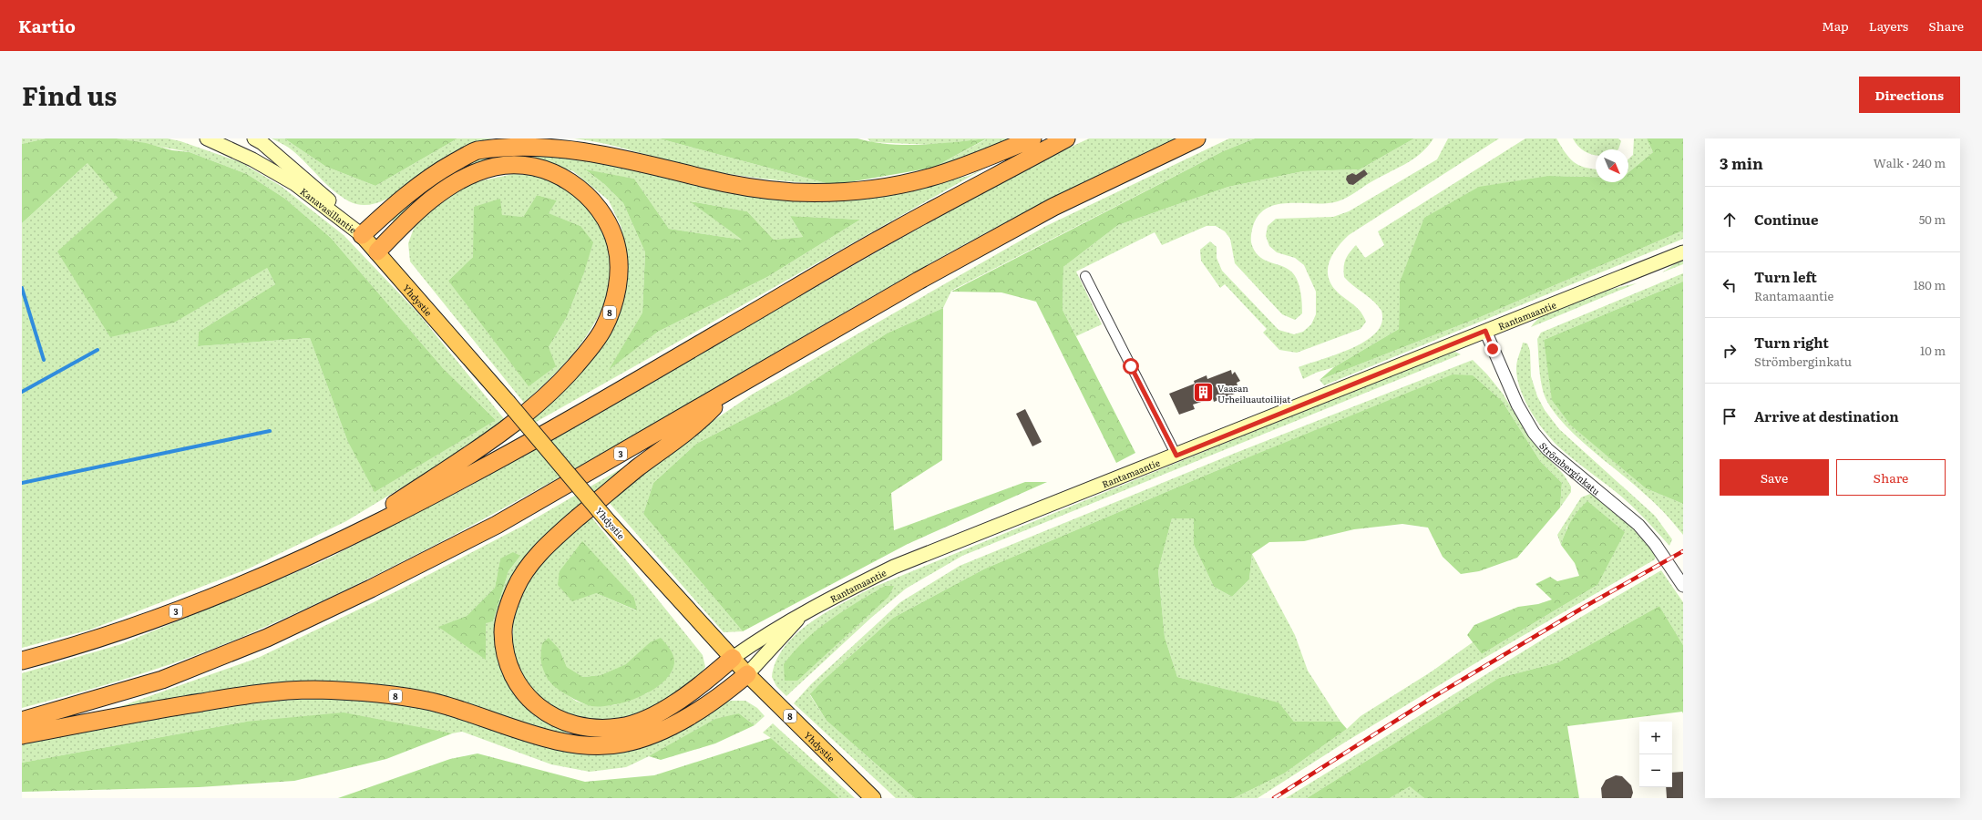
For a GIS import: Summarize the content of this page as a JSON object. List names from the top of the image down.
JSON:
{
  "streets": {
    "highway": ["Yhdystie", "8", "3"],
    "main road": ["Kanavasillantie", "Rantamaantie"],
    "street": ["Strömberginkatu"]
  },
  "crossings": [
    ["Kanavasillantie", "Yhdystie"],
    ["Yhdystie", "8"],
    ["Yhdystie", "Rantamaantie"],
    ["8", "Rantamaantie"],
    ["8", "3"],
    ["Rantamaantie", "Strömberginkatu"]
  ],
  "places": {
    "building": ["Vaasan Urheiluautoilijat"]
  },
  "north": "bottom right",
  "page": {
    "header": "Kartio",
    "nav": ["Map", "Layers", "Share"],
    "title": "Find us",
    "buttons": [
      "Directions",
      ["Save", "Share"]
    ],
    "heading": ["3 min", "Walk · 240 m"],
    "list": [
      ["Continue", "50 m"],
      ["Turn left", "Rantamaantie", "180 m"],
      ["Turn right", "Strömberginkatu", "10 m"],
      "Arrive at destination"
    ],
    "map_buttons": ["+", "−"]
  }
}
